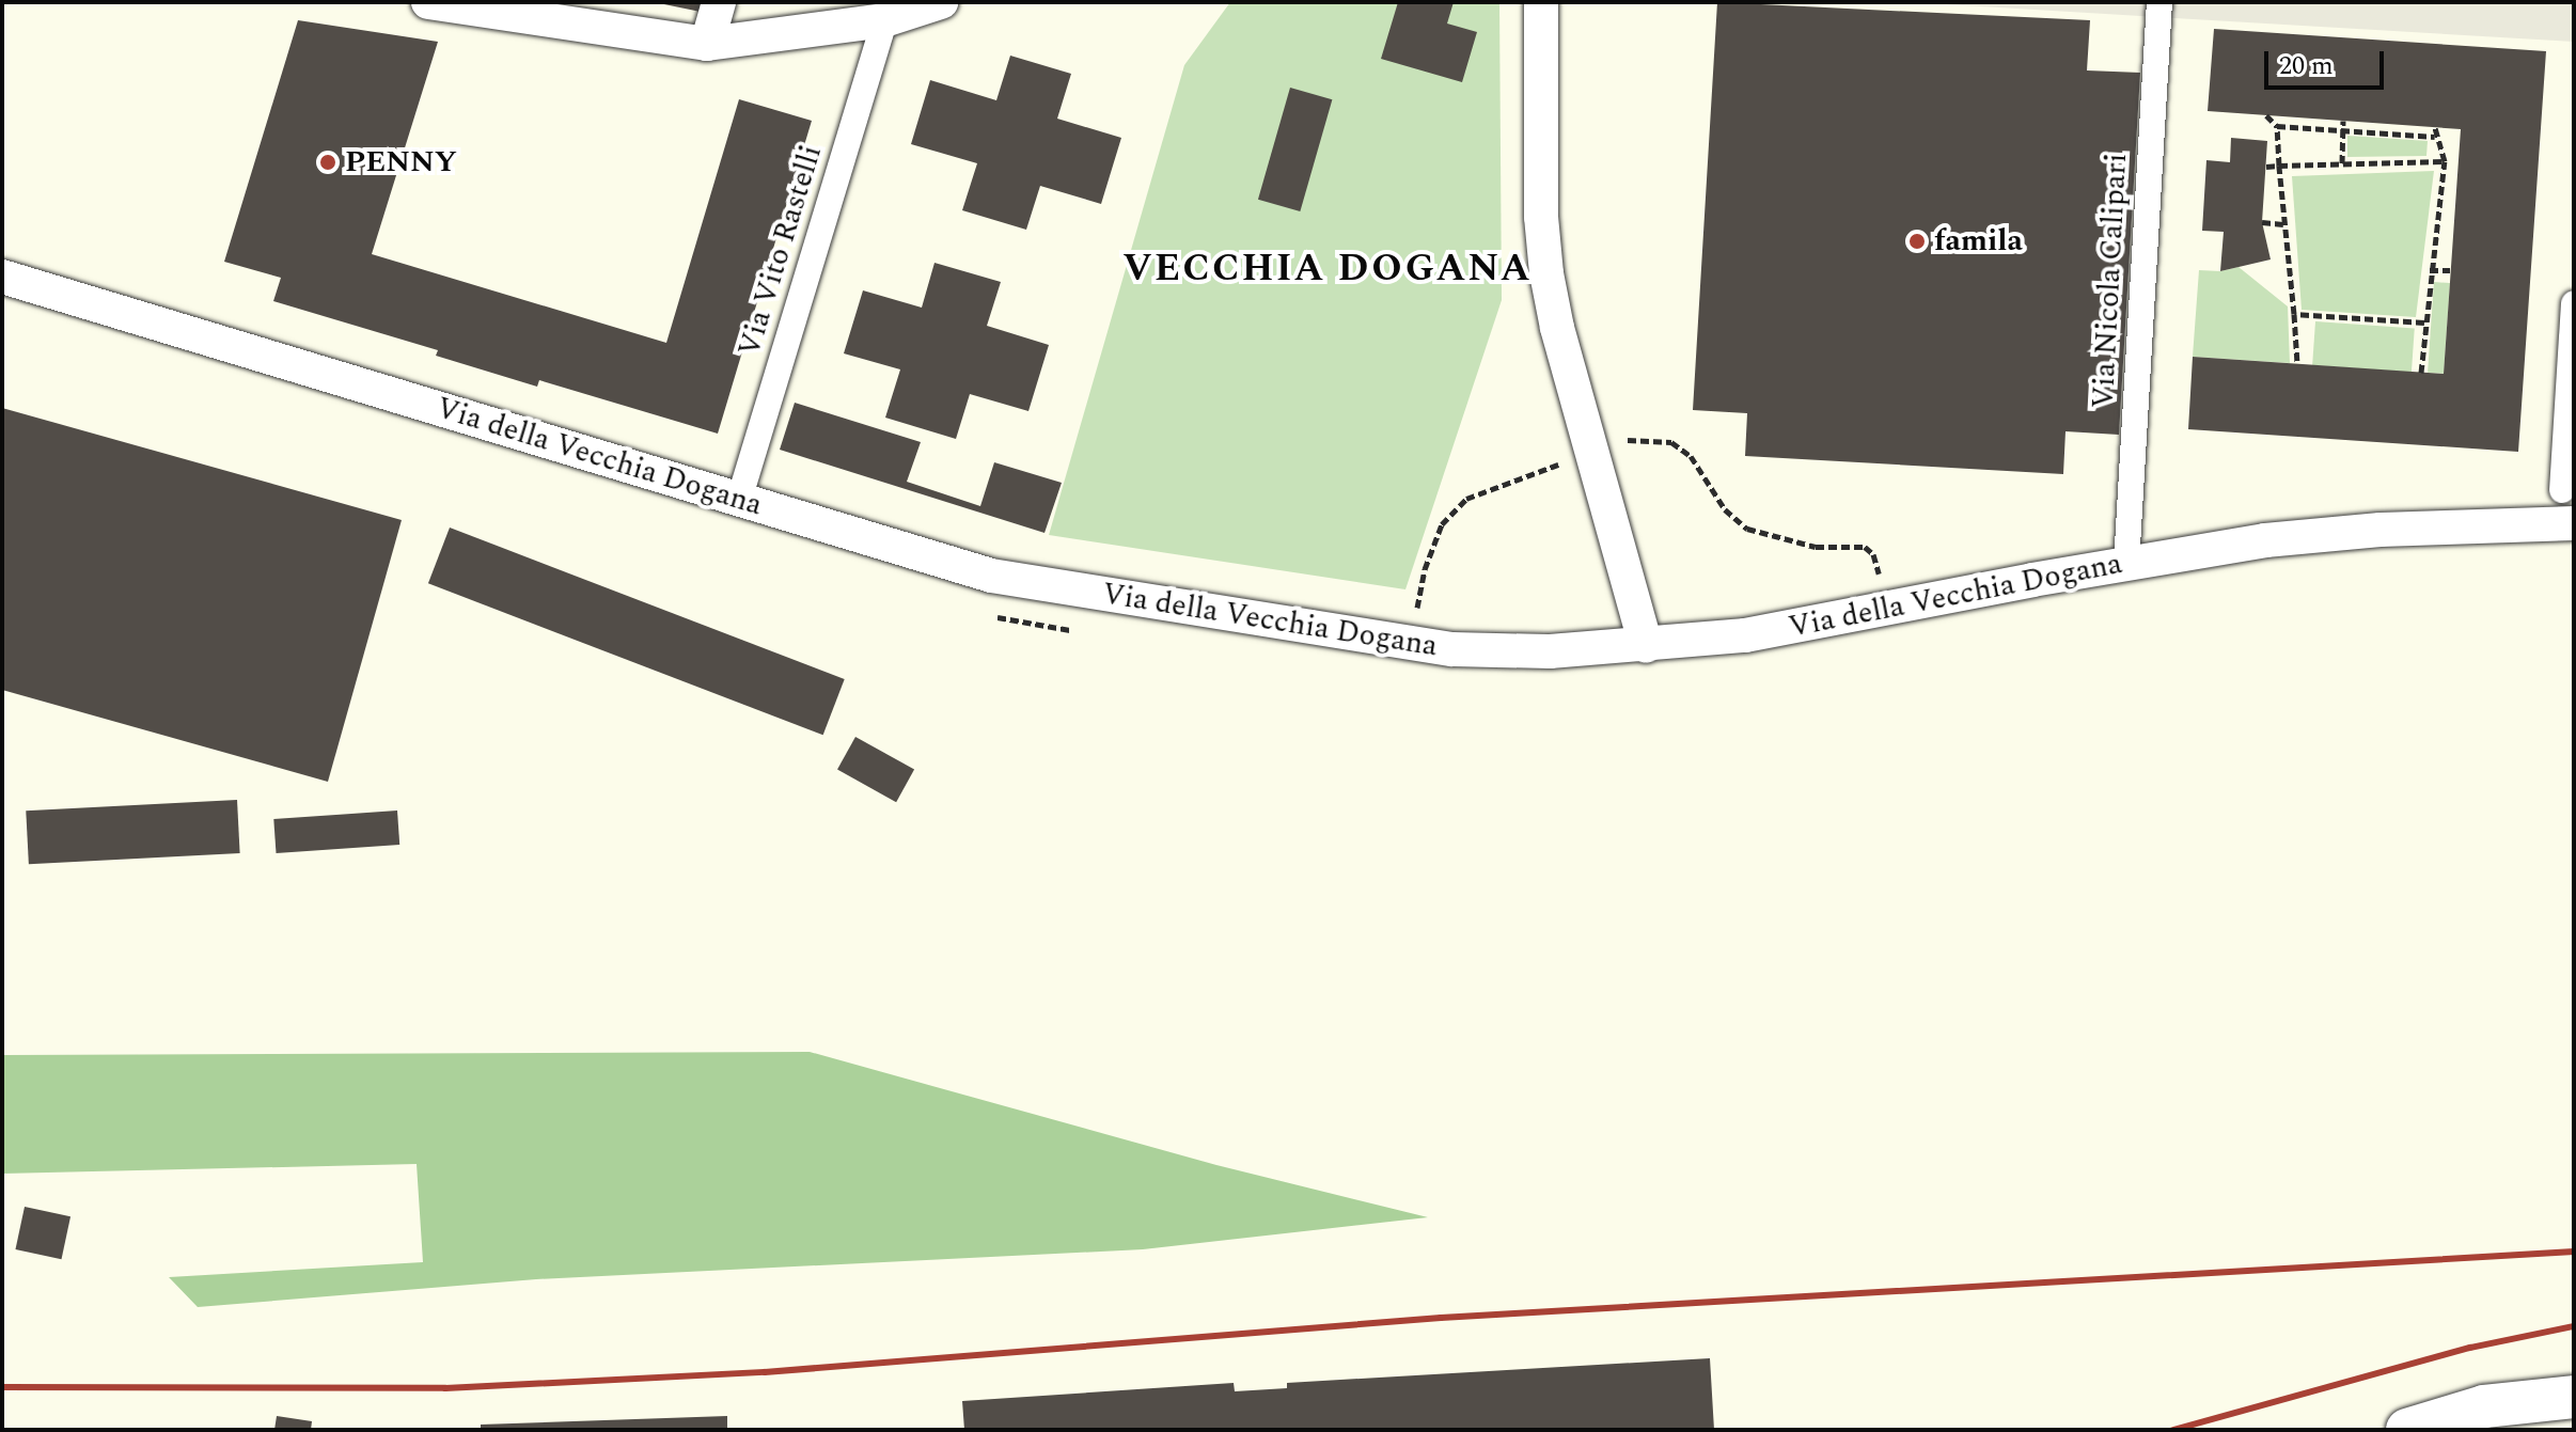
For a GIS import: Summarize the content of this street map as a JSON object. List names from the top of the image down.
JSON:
{
  "streets": {
    "street": ["Via Vito Rastelli", "Via Nicola Calipari", "Via della Vecchia Dogana"]
  },
  "crossings": [
    ["Via Vito Rastelli", "Via della Vecchia Dogana"],
    ["Via Nicola Calipari", "Via della Vecchia Dogana"]
  ],
  "districts": ["VECCHIA DOGANA"],
  "places": ["PENNY", "famila"],
  "scale_bar": "20 m"
}
